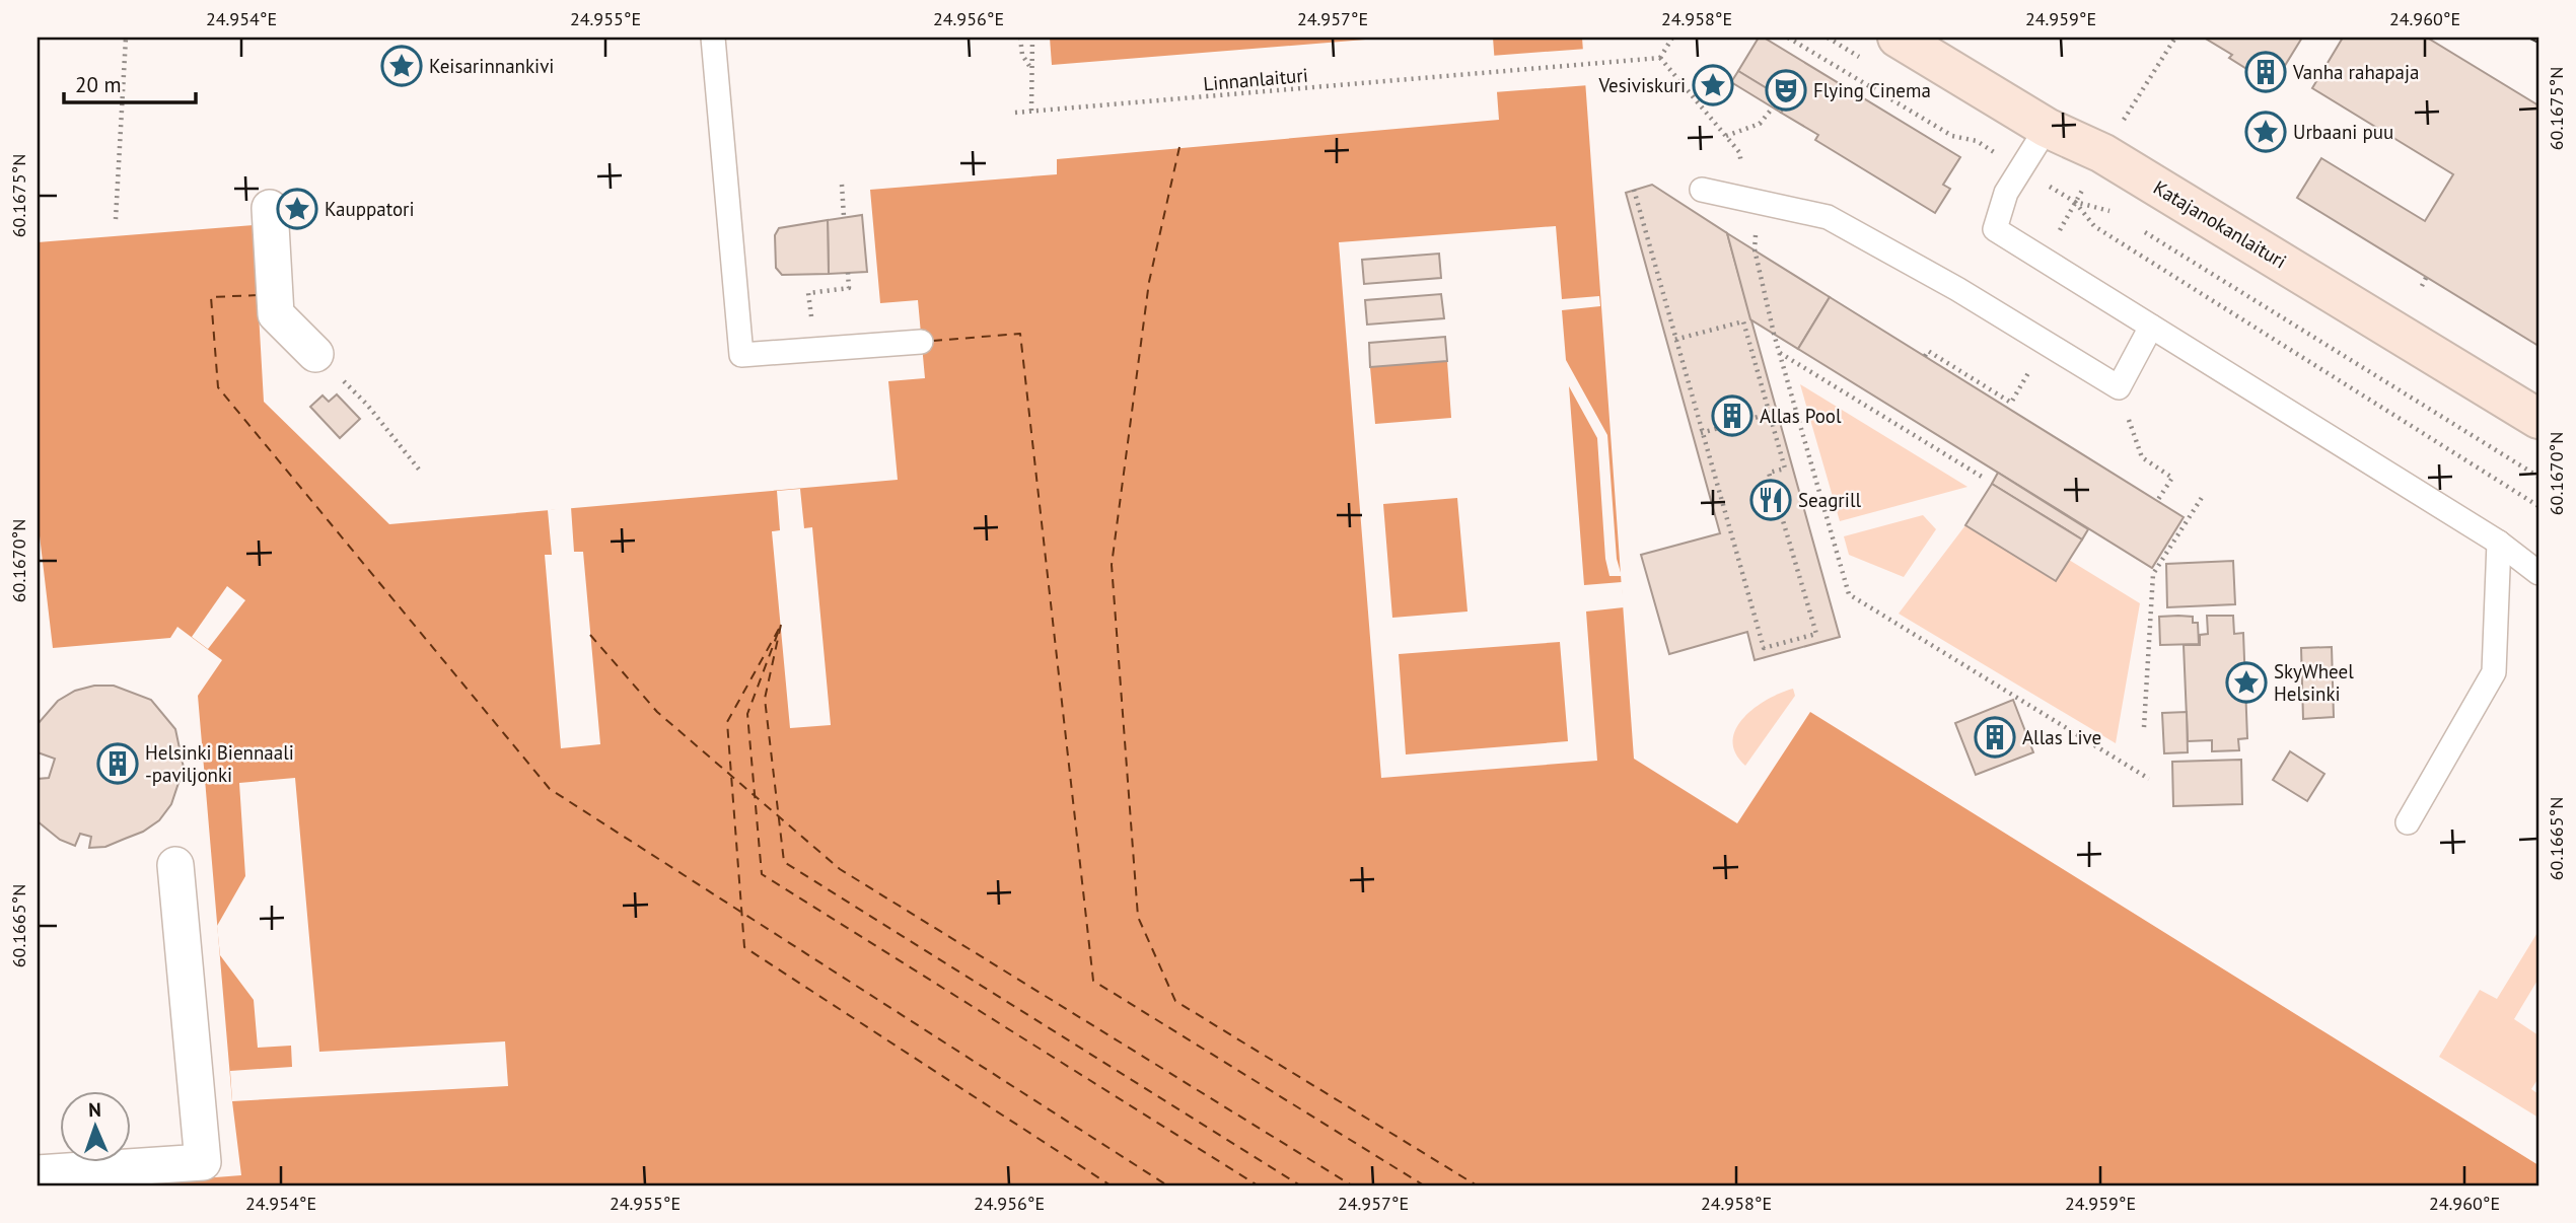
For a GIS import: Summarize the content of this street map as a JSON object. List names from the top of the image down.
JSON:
{
  "streets": {
    "main road": ["Katajanokanlaituri"],
    "path": ["Linnanlaituri"]
  },
  "places": {
    "place": [
      "Keisarinnankivi",
      "Vesiviskuri",
      "Urbaani puu",
      "Kauppatori",
      "SkyWheel Helsinki"
    ],
    "building": [
      "Vanha rahapaja",
      "Allas Pool",
      "Allas Live",
      "Helsinki Biennaali -paviljonki"
    ],
    "theatre": ["Flying Cinema"],
    "restaurant": ["Seagrill"]
  },
  "scale_bar": "20 m",
  "north": "top",
  "coordinates": [
    "24.954°E",
    "24.955°E",
    "24.956°E",
    "24.957°E",
    "24.958°E",
    "24.959°E",
    "24.960°E",
    "60.1675°N",
    "60.1670°N",
    "60.1665°N"
  ]
}
